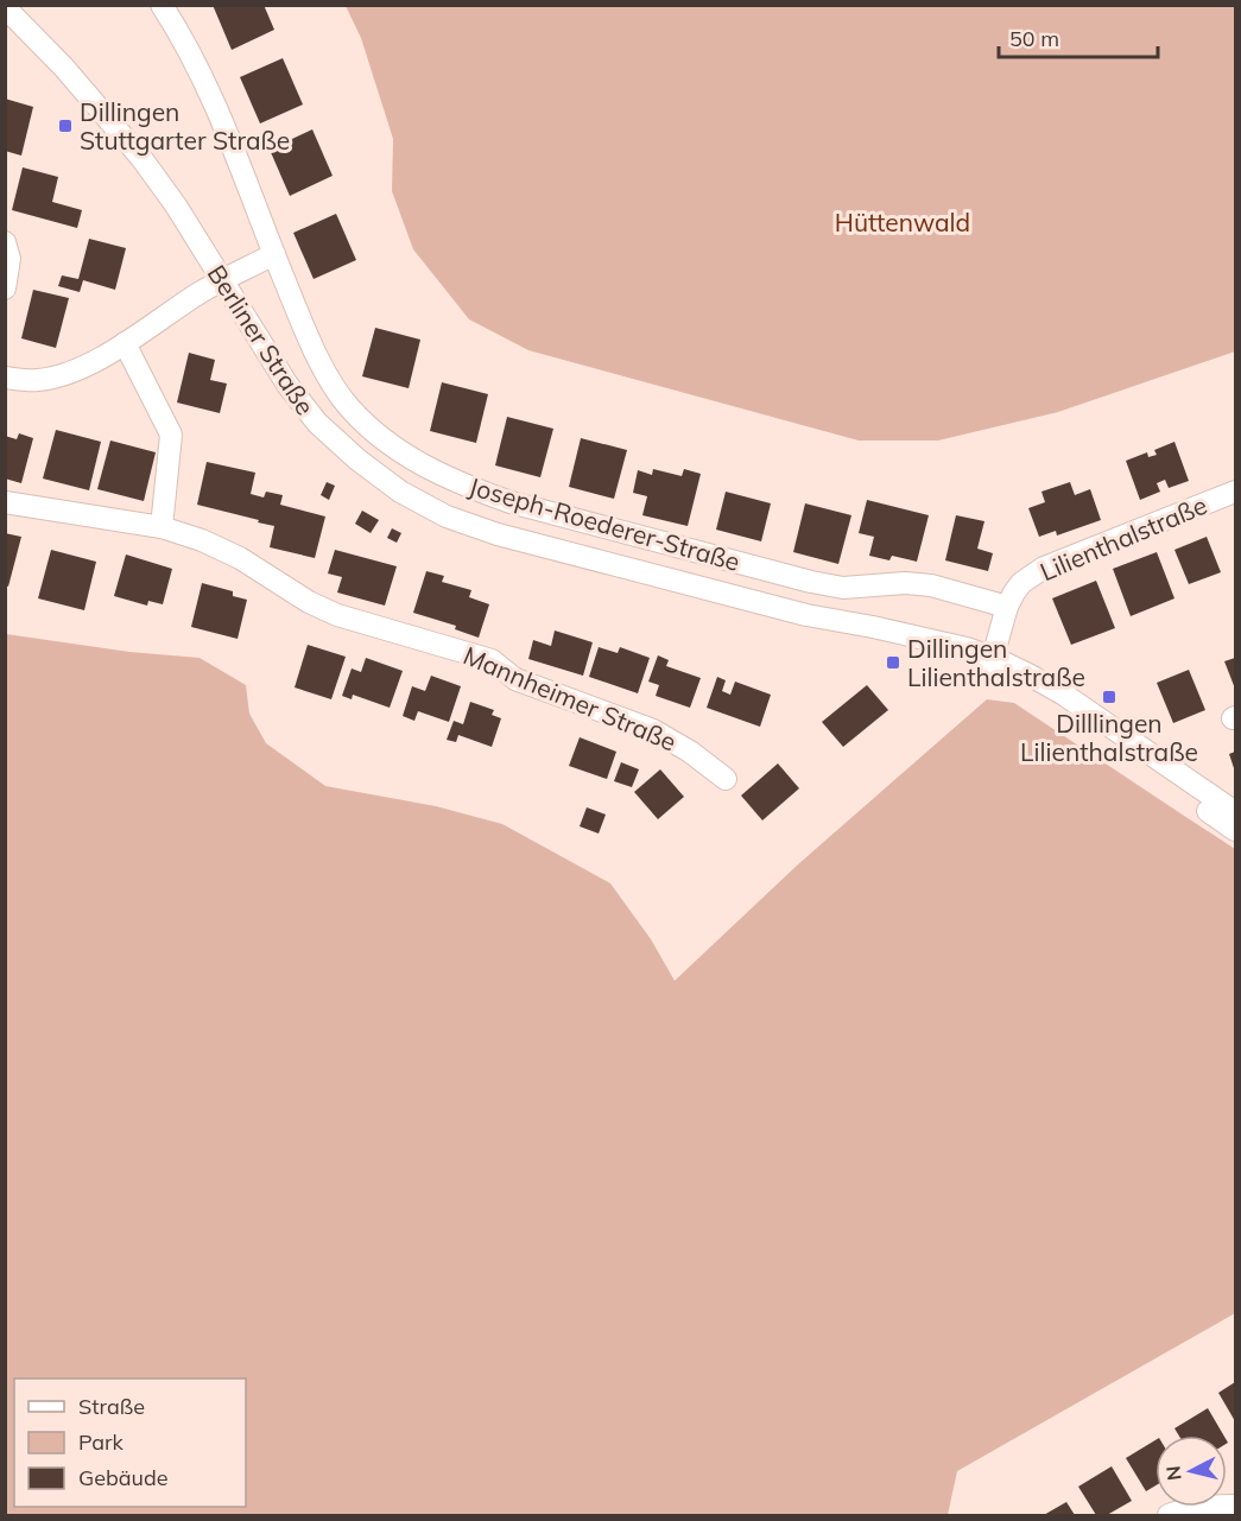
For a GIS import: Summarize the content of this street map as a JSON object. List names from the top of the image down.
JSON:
{
  "streets": {
    "street": [
      "Berliner Straße",
      "Joseph-Roederer-Straße",
      "Lilienthalstraße",
      "Mannheimer Straße"
    ]
  },
  "crossings": [
    ["Berliner Straße", "Lilienthalstraße"],
    ["Joseph-Roederer-Straße", "Lilienthalstraße"]
  ],
  "parks": ["Hüttenwald"],
  "places": {
    "transit": ["Dillingen Stuttgarter Straße", "Dillingen Lilienthalstraße", "Dilllingen Lilienthalstraße"]
  },
  "legend": ["Straße", "Park", "Gebäude"],
  "scale_bar": "50 m",
  "north": "left"
}
